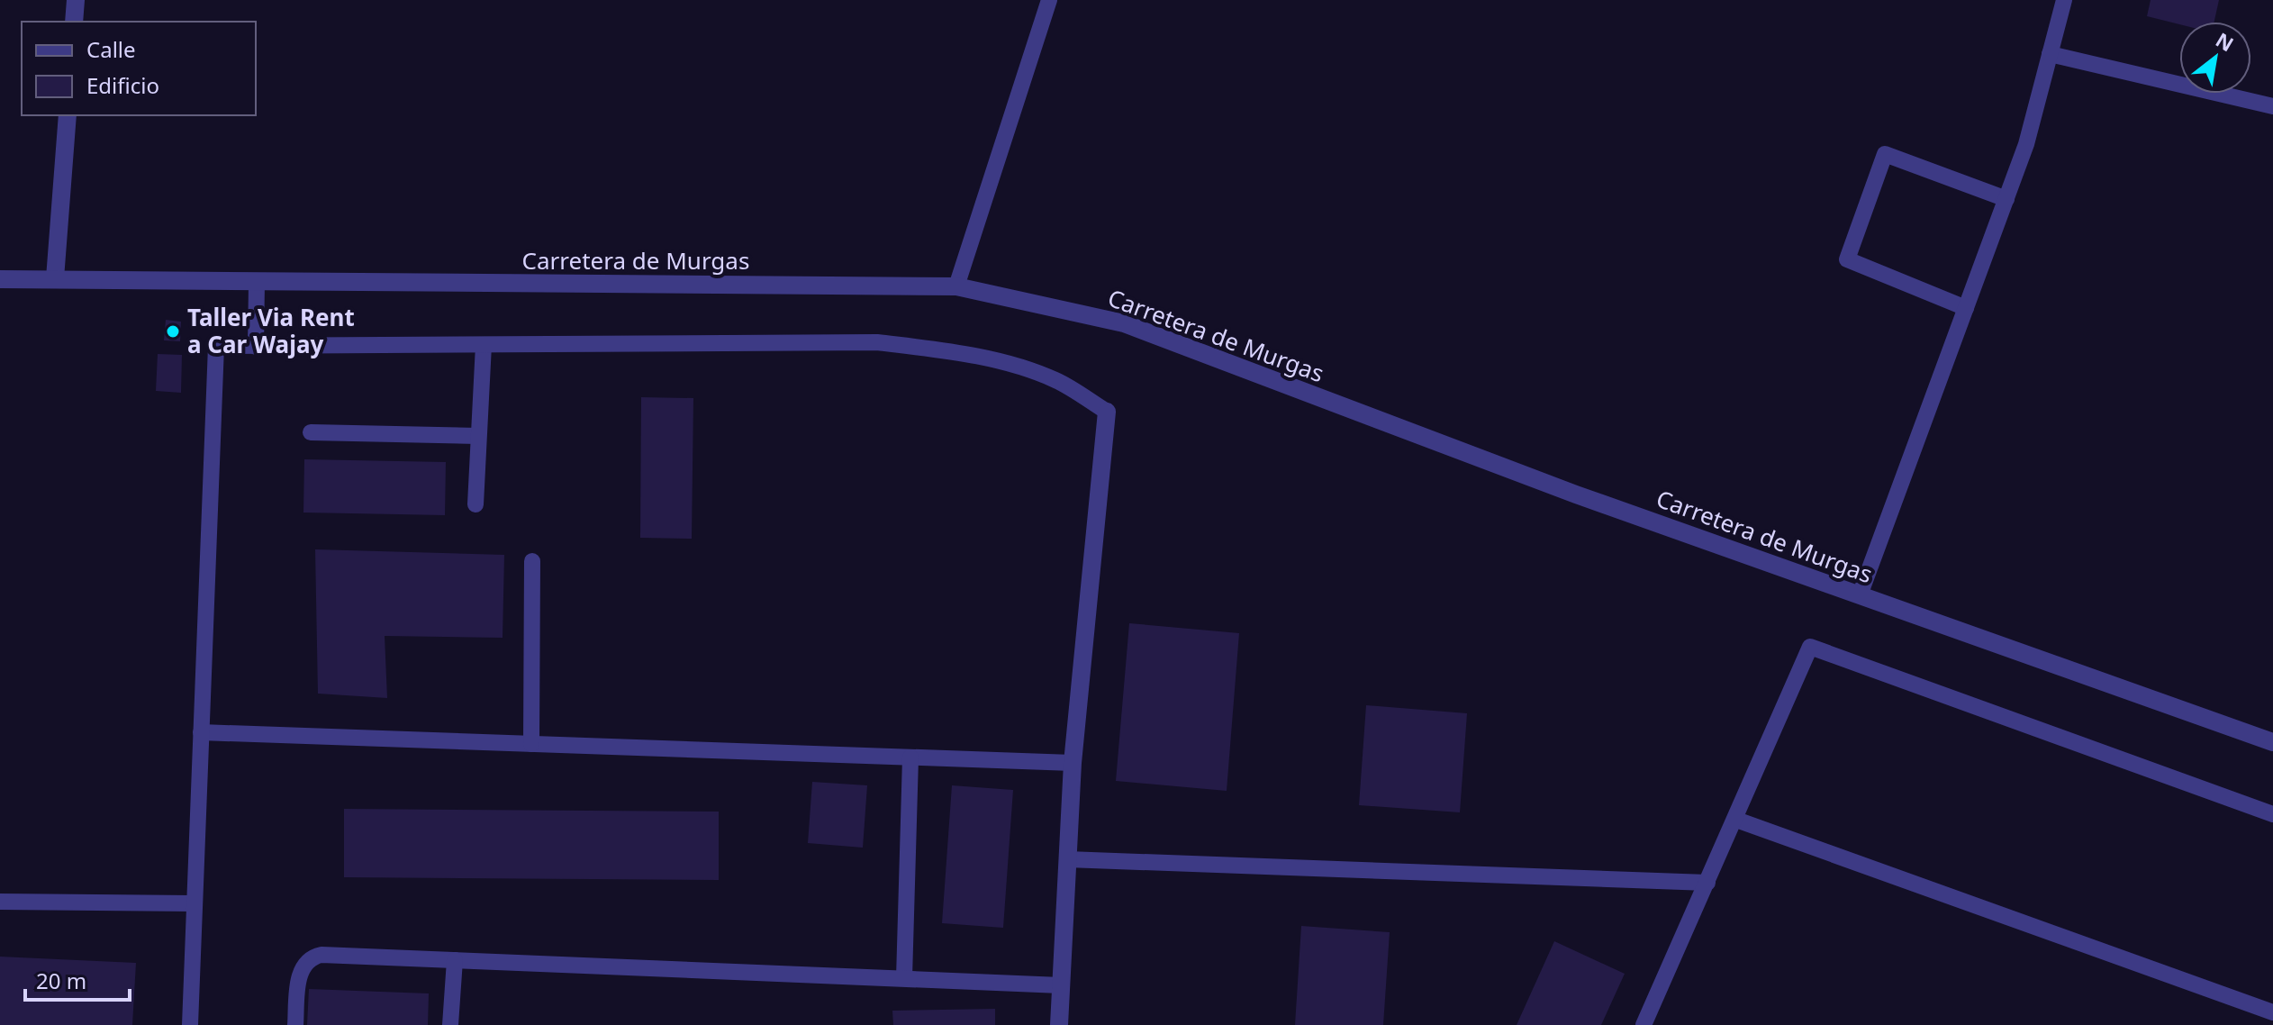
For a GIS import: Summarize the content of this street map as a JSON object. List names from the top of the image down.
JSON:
{
  "streets": {
    "street": ["Carretera de Murgas"]
  },
  "places": ["Taller Via Rent a Car Wajay"],
  "legend": ["Calle", "Edificio"],
  "scale_bar": "20 m",
  "north": "top right"
}
